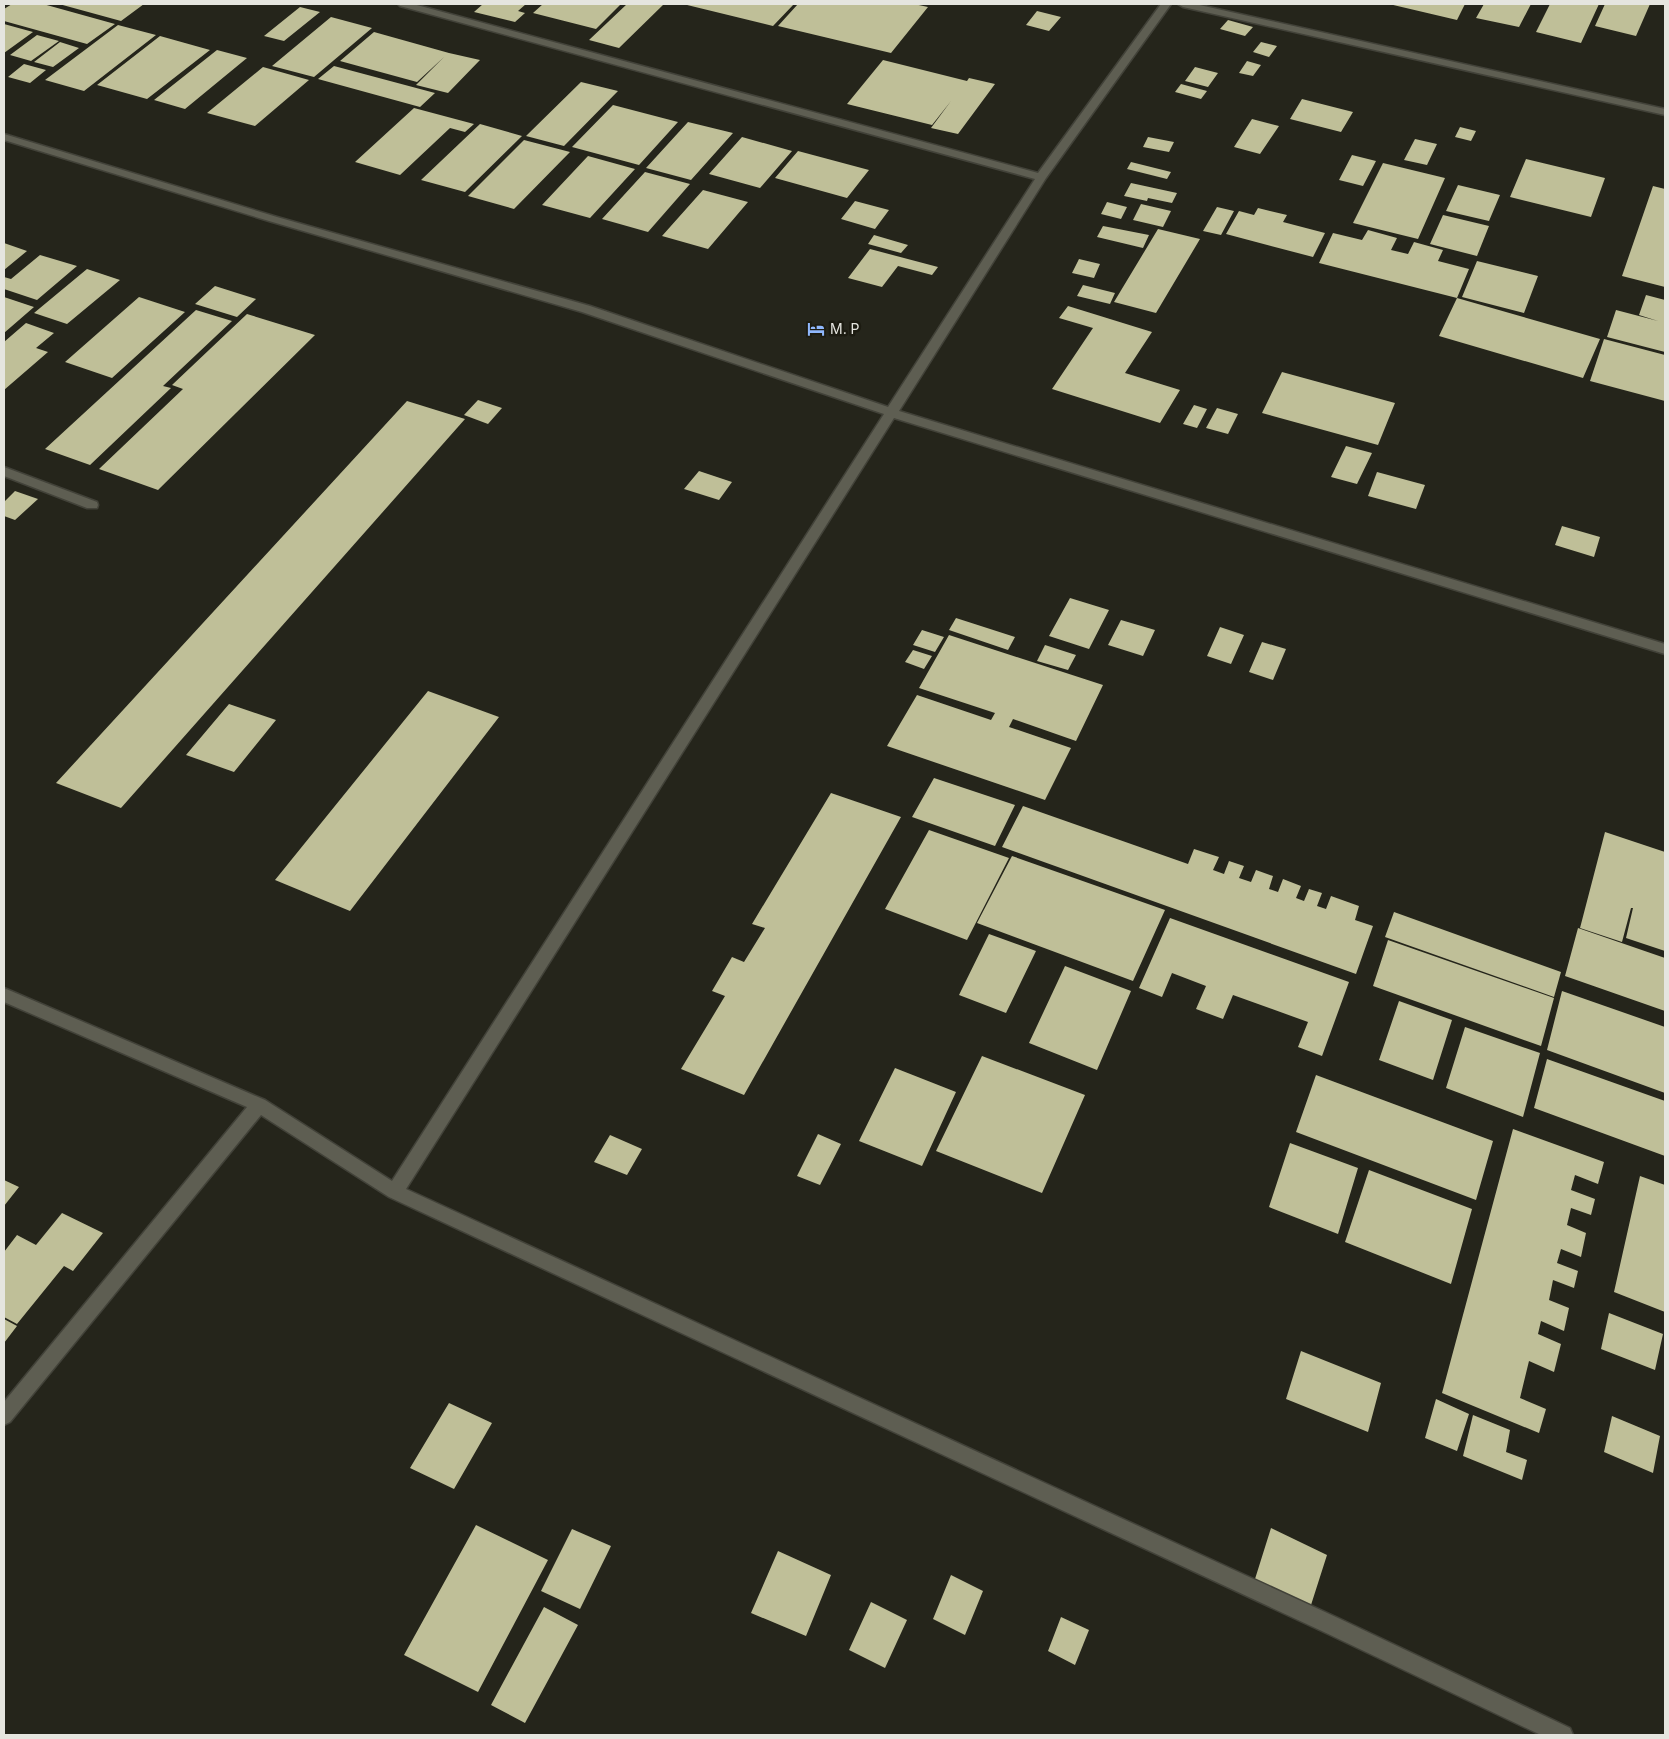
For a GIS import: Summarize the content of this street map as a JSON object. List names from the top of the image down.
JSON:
{
  "places": {
    "hotel": ["M. P"]
  }
}
